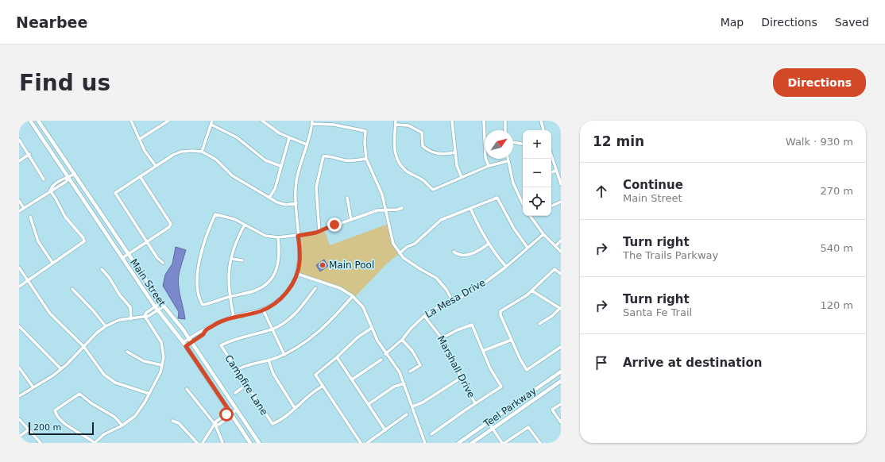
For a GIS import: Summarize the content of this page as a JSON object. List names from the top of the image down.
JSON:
{
  "streets": {
    "main road": ["Main Street", "Teel Parkway"],
    "street": ["La Mesa Drive", "Marshall Drive", "Campfire Lane"]
  },
  "crossings": [
    ["La Mesa Drive", "Marshall Drive"]
  ],
  "places": ["Main Pool"],
  "scale_bar": "200 m",
  "north": "top right",
  "page": {
    "header": "Nearbee",
    "nav": ["Map", "Directions", "Saved"],
    "buttons": "Directions",
    "title": "Find us",
    "heading": ["12 min", "Walk · 930 m"],
    "map_buttons": ["+", "−"],
    "list": [
      ["Continue", "Main Street", "270 m"],
      ["Turn right", "The Trails Parkway", "540 m"],
      ["Turn right", "Santa Fe Trail", "120 m"],
      "Arrive at destination"
    ],
    "scale": "200 m"
  }
}
